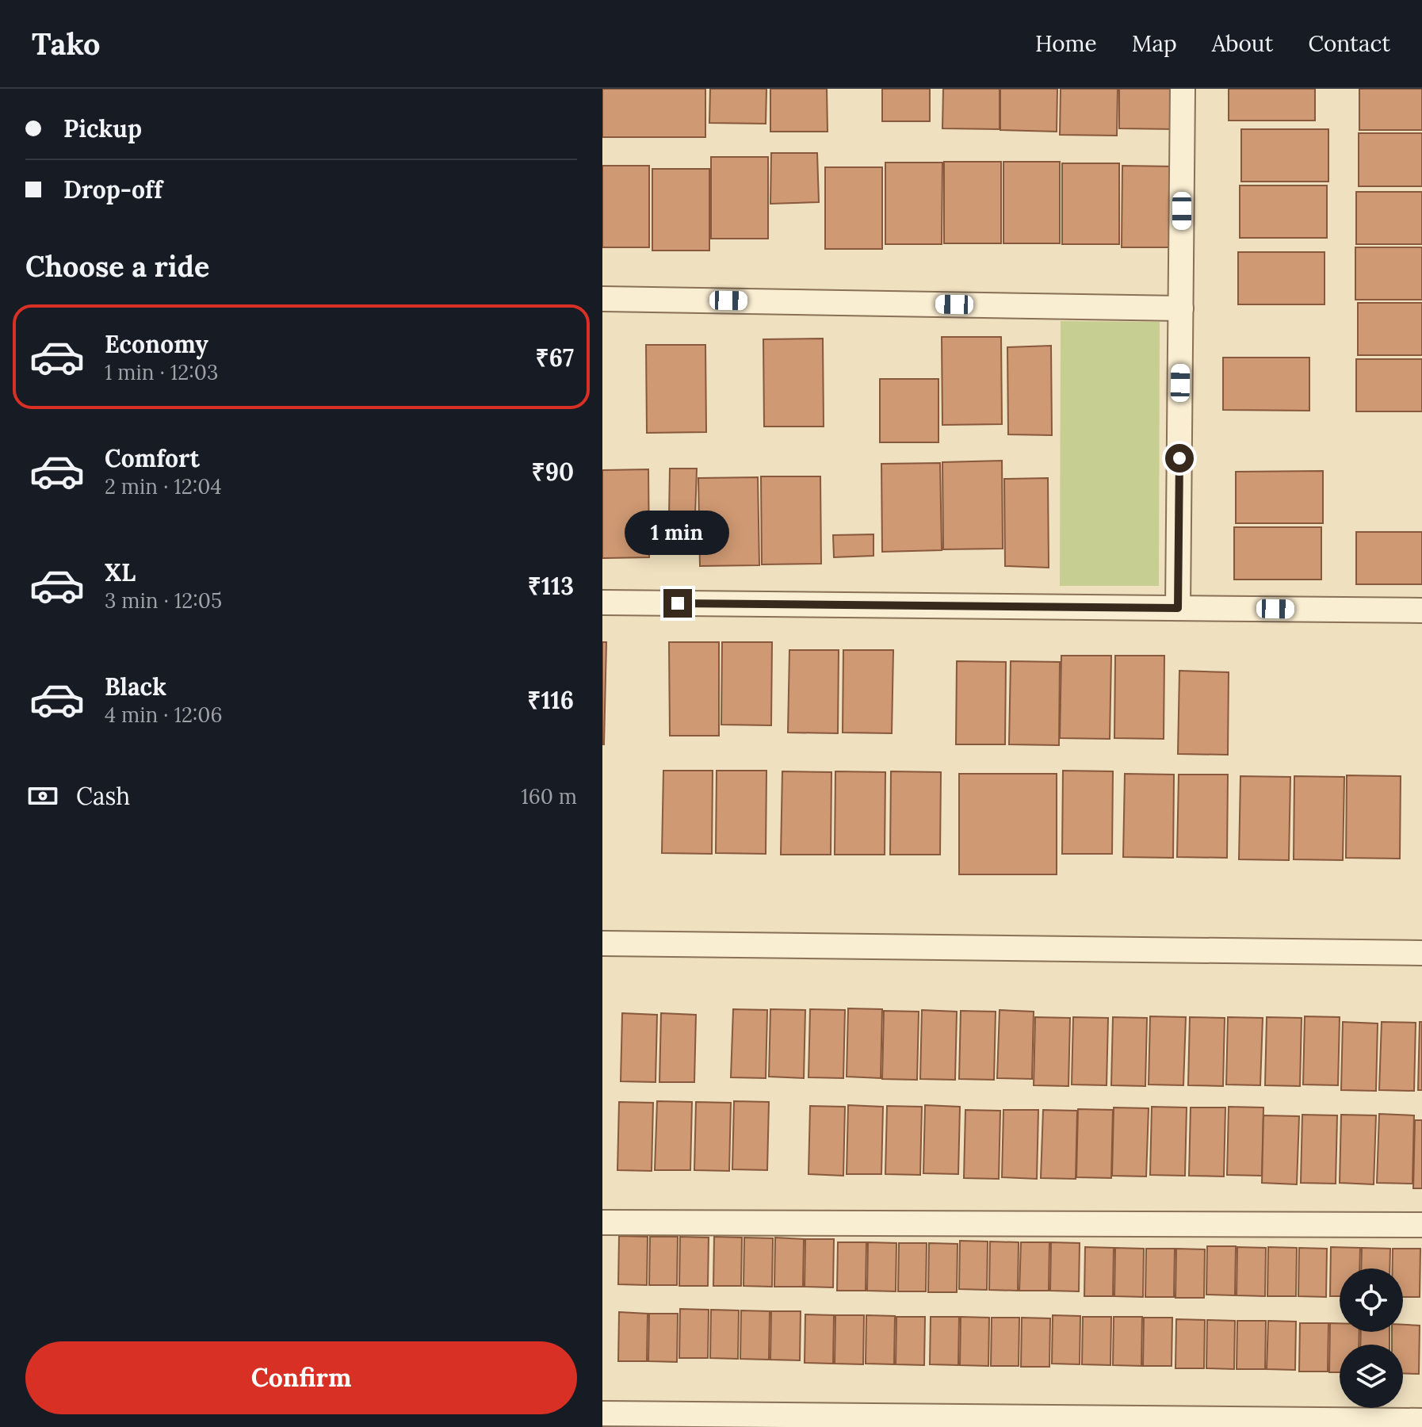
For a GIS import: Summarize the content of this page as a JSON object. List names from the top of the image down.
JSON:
{
  "page": {
    "header": "Tako",
    "nav": [
      "Home",
      "Map",
      "About",
      "Contact"
    ],
    "banner": ["Pickup", "Drop-off"],
    "heading": "Choose a ride",
    "list": [
      {
        "name": "Economy",
        "note": "1 min · 12:03",
        "value": "₹67"
      },
      {
        "name": "Comfort",
        "note": "2 min · 12:04",
        "value": "₹90"
      },
      {
        "name": "XL",
        "note": "3 min · 12:05",
        "value": "₹113"
      },
      {
        "name": "Black",
        "note": "4 min · 12:06",
        "value": "₹116"
      }
    ],
    "bubble": "1 min",
    "pay": ["Cash", "160 m"],
    "buttons": "Confirm"
  }
}
